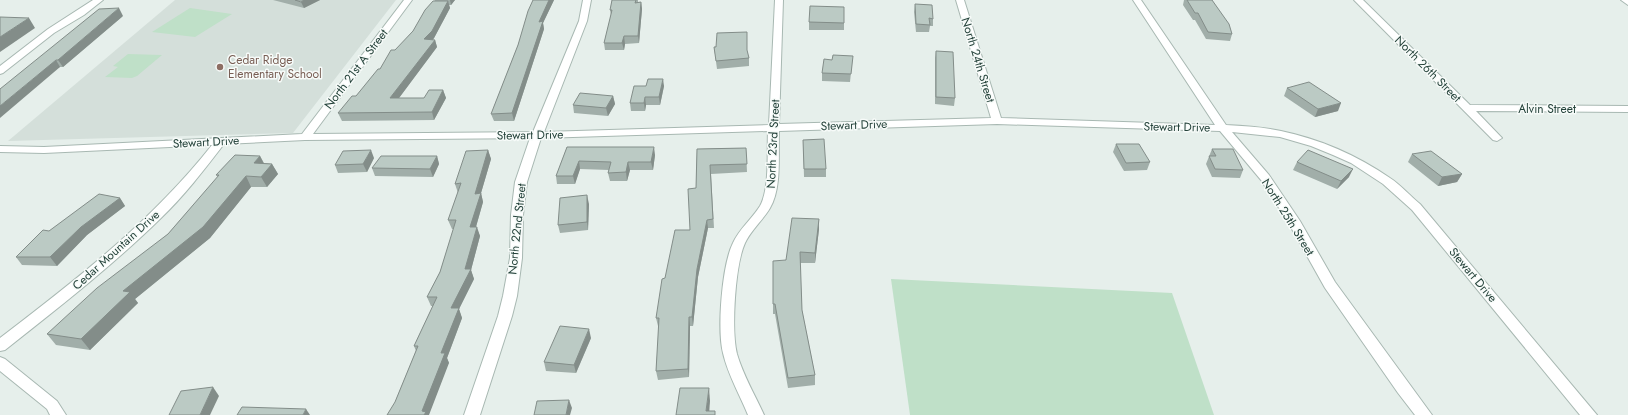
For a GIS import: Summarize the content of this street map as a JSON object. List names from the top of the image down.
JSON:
{
  "streets": {
    "street": [
      "North 24th Street",
      "North 21st A Street",
      "North 26th Street",
      "Alvin Street",
      "Stewart Drive",
      "North 23rd Street",
      "North 25th Street",
      "North 22nd Street",
      "Cedar Mountain Drive"
    ]
  },
  "crossings": [
    ["North 24th Street", "Stewart Drive"],
    ["North 21st A Street", "Stewart Drive"],
    ["North 26th Street", "Alvin Street"],
    ["Stewart Drive", "North 23rd Street"],
    ["Stewart Drive", "North 25th Street"],
    ["Stewart Drive", "North 22nd Street"],
    ["Stewart Drive", "Cedar Mountain Drive"]
  ],
  "places": ["Cedar Ridge Elementary School"]
}
